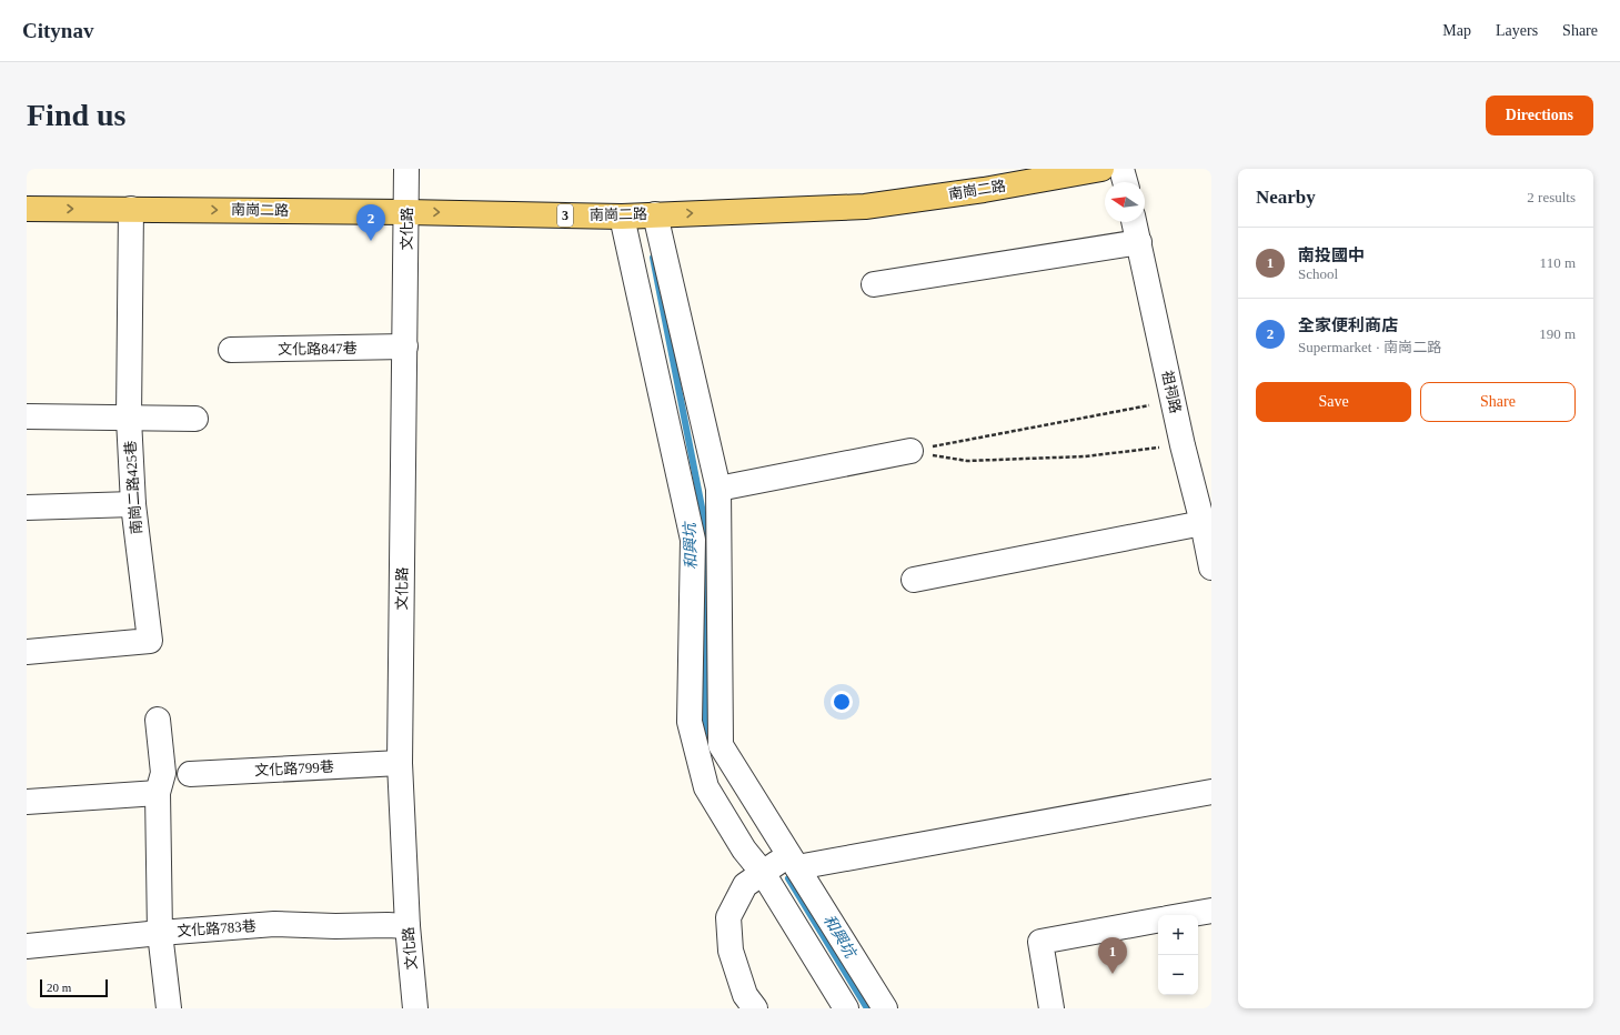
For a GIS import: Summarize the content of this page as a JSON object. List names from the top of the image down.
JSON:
{
  "streets": {
    "main road": ["南崗二路", "3"],
    "street": [
      "文化路",
      "文化路847巷",
      "祖祠路",
      "南崗二路425巷",
      "文化路799巷",
      "文化路783巷"
    ]
  },
  "crossings": [
    ["南崗二路", "文化路"],
    ["南崗二路", "南崗二路425巷"],
    ["文化路", "文化路847巷"],
    ["文化路", "文化路799巷"],
    ["文化路", "文化路783巷"]
  ],
  "one_way": ["南崗二路"],
  "water": ["和興坑"],
  "scale_bar": "20 m",
  "north": "left",
  "page": {
    "header": "Citynav",
    "nav": ["Map", "Layers", "Share"],
    "buttons": [
      "Directions",
      ["Save", "Share"]
    ],
    "title": "Find us",
    "heading": ["Nearby", "2 results"],
    "pins": ["2", "1"],
    "list": [
      {
        "mark": "1",
        "name": "南投國中",
        "note": "School",
        "value": "110 m"
      },
      {
        "mark": "2",
        "name": "全家便利商店",
        "note": "Supermarket · 南崗二路",
        "value": "190 m"
      }
    ],
    "map_buttons": ["+", "−"],
    "scale": "20 m"
  }
}
